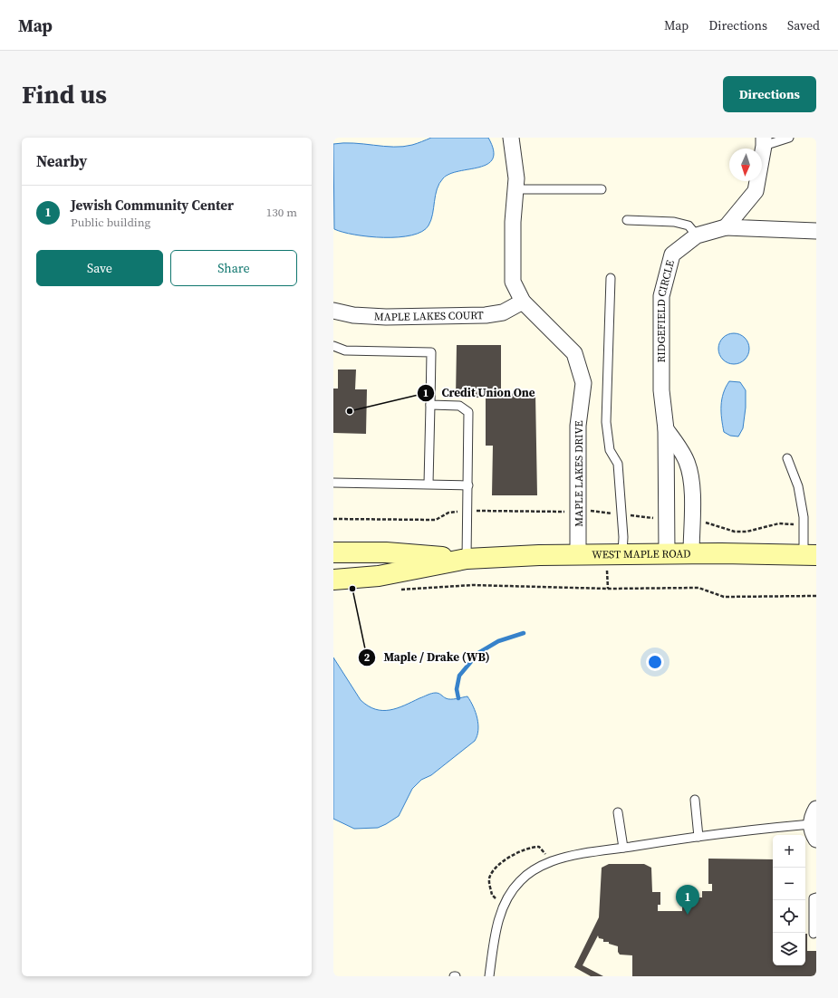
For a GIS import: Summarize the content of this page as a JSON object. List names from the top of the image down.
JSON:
{
  "streets": {
    "main road": ["WEST MAPLE ROAD"],
    "street": ["RIDGEFIELD CIRCLE", "MAPLE LAKES COURT", "MAPLE LAKES DRIVE"]
  },
  "crossings": [
    ["RIDGEFIELD CIRCLE", "WEST MAPLE ROAD"],
    ["MAPLE LAKES COURT", "MAPLE LAKES DRIVE"],
    ["MAPLE LAKES DRIVE", "WEST MAPLE ROAD"]
  ],
  "places": ["Credit Union One", "Maple / Drake (WB)"],
  "north": "bottom",
  "page": {
    "header": "Map",
    "nav": ["Map", "Directions", "Saved"],
    "buttons": [
      "Directions",
      ["Save", "Share"]
    ],
    "title": "Find us",
    "heading": "Nearby",
    "list": [
      {
        "mark": "1",
        "name": "Jewish Community Center",
        "note": "Public building",
        "value": "130 m"
      }
    ],
    "map_buttons": ["+", "−"],
    "pins": "1"
  }
}
